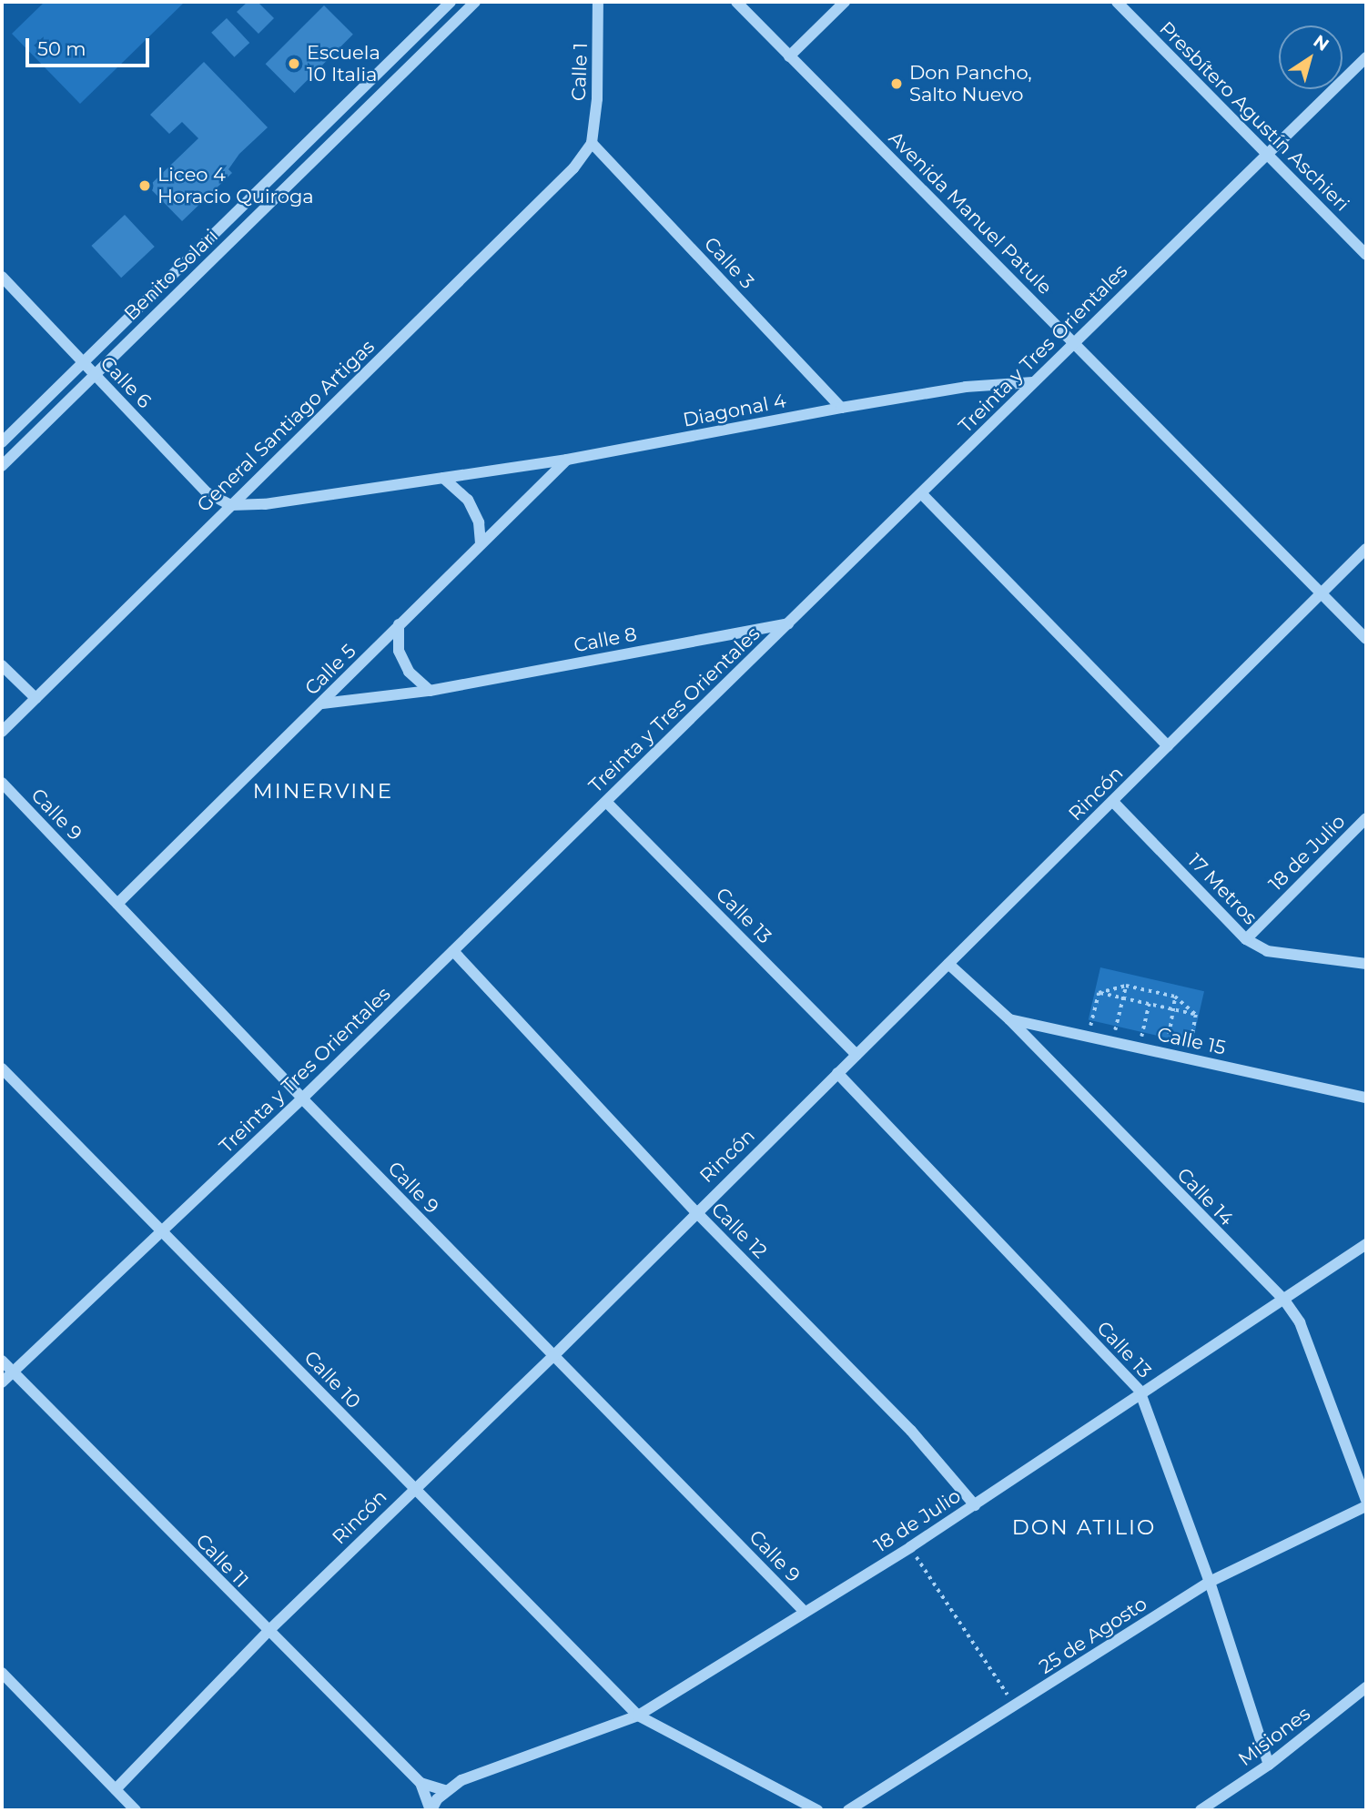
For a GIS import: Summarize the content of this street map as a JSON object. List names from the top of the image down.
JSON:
{
  "streets": {
    "street": [
      "Calle 1",
      "Presbítero Agustín Aschieri",
      "Avenida Manuel Patule",
      "Calle 3",
      "Benito Solari",
      "Treinta y Tres Orientales",
      "Calle 6",
      "Diagonal 4",
      "General Santiago Artigas",
      "Calle 8",
      "Calle 5",
      "Rincón",
      "Calle 9",
      "18 de Julio",
      "17 Metros",
      "Calle 13",
      "Calle 15",
      "Calle 14",
      "Calle 12",
      "Calle 10",
      "Calle 11",
      "25 de Agosto",
      "Misiones"
    ]
  },
  "crossings": [
    ["Calle 1", "Calle 3"],
    ["Calle 1", "General Santiago Artigas"],
    ["Presbítero Agustín Aschieri", "Treinta y Tres Orientales"],
    ["Avenida Manuel Patule", "Treinta y Tres Orientales"],
    ["Avenida Manuel Patule", "Rincón"],
    ["Calle 3", "Diagonal 4"],
    ["Calle 3", "General Santiago Artigas"],
    ["Benito Solari", "Calle 6"],
    ["Treinta y Tres Orientales", "Diagonal 4"],
    ["Treinta y Tres Orientales", "Calle 8"],
    ["Treinta y Tres Orientales", "Calle 9"],
    ["Treinta y Tres Orientales", "Calle 13"],
    ["Treinta y Tres Orientales", "Calle 12"],
    ["Treinta y Tres Orientales", "Calle 10"],
    ["Treinta y Tres Orientales", "Calle 11"],
    ["Calle 6", "Diagonal 4"],
    ["Calle 6", "General Santiago Artigas"],
    ["Diagonal 4", "General Santiago Artigas"],
    ["Diagonal 4", "Calle 5"],
    ["Calle 8", "Calle 5"],
    ["Calle 5", "Calle 9"],
    ["Rincón", "Calle 9"],
    ["Rincón", "17 Metros"],
    ["Rincón", "Calle 13"],
    ["Rincón", "Calle 14"],
    ["Rincón", "Calle 12"],
    ["Rincón", "Calle 10"],
    ["Rincón", "Calle 11"],
    ["Calle 9", "18 de Julio"],
    ["18 de Julio", "17 Metros"],
    ["18 de Julio", "Calle 13"],
    ["18 de Julio", "Calle 14"],
    ["18 de Julio", "Calle 12"],
    ["18 de Julio", "Calle 10"],
    ["18 de Julio", "Calle 11"],
    ["Calle 13", "25 de Agosto"],
    ["Calle 13", "Misiones"],
    ["Calle 15", "Calle 14"]
  ],
  "districts": ["MINERVINE", "DON ATILIO"],
  "places": ["Escuela 10 Italia", "Don Pancho, Salto Nuevo", "Liceo 4 Horacio Quiroga"],
  "scale_bar": "50 m",
  "north": "top right"
}
